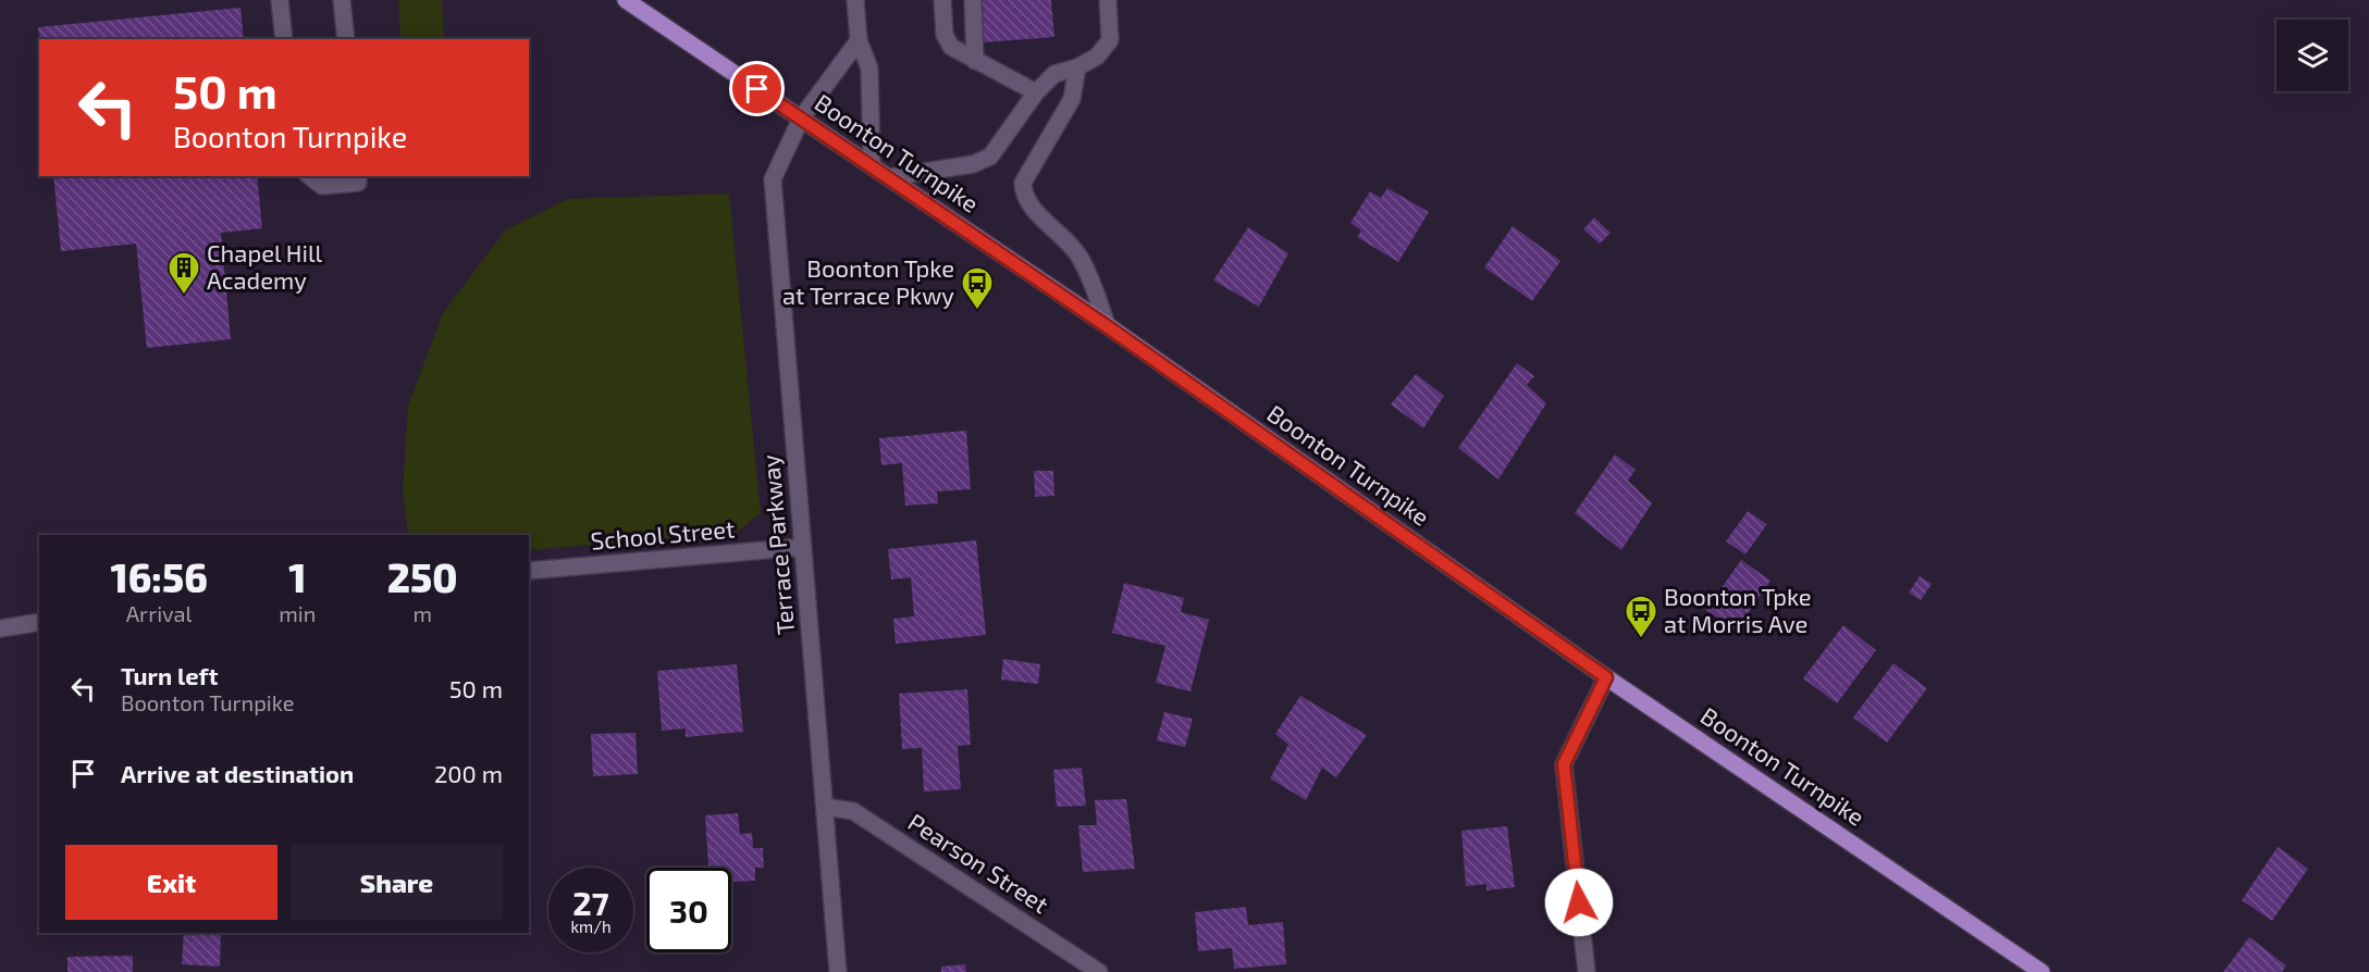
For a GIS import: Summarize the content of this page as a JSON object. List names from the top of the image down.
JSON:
{
  "streets": {
    "main road": ["Boonton Turnpike"],
    "street": ["School Street", "Terrace Parkway", "Pearson Street"]
  },
  "crossings": [
    ["Boonton Turnpike", "Terrace Parkway"],
    ["School Street", "Terrace Parkway"],
    ["Terrace Parkway", "Pearson Street"]
  ],
  "places": {
    "building": ["Chapel Hill Academy"],
    "bus stop": ["Boonton Tpke at Terrace Pkwy", "Boonton Tpke at Morris Ave"]
  },
  "page": {
    "turn": ["50 m", "Boonton Turnpike"],
    "eta": [
      "16:56",
      "Arrival",
      "1",
      "min",
      "250",
      "m"
    ],
    "list": [
      {
        "name": "Turn left",
        "note": "Boonton Turnpike",
        "value": "50 m"
      },
      {
        "name": "Arrive at destination",
        "value": "200 m"
      }
    ],
    "buttons": ["Exit", "Share"],
    "speed": "27 km/h",
    "limit": "30"
  }
}
